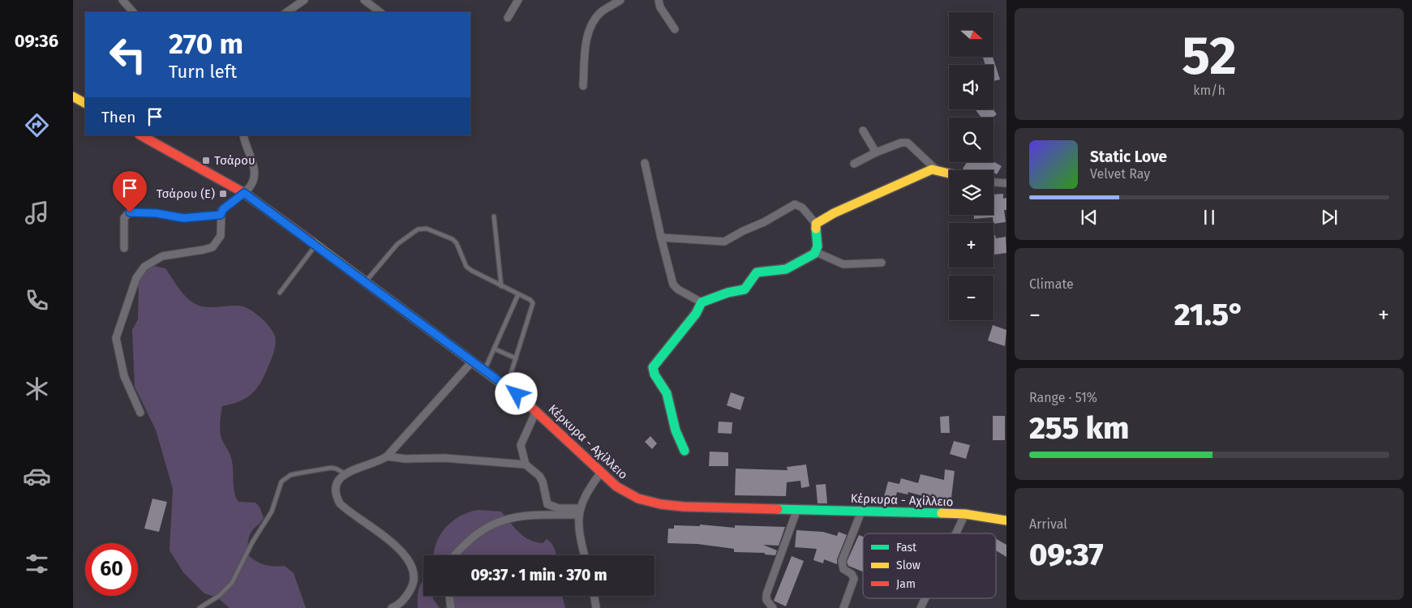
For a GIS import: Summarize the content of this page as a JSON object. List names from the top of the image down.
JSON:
{
  "streets": {
    "main road": ["Κέρκυρα - Αχίλλειο"]
  },
  "places": {
    "transit": ["Τσάρου", "Τσάρου (E)"]
  },
  "legend": ["Fast", "Slow", "Jam"],
  "north": "right",
  "page": {
    "tabs": "09:36",
    "tile": [
      ["52", "km/h"],
      "Climate",
      ["Range · 51%", "255 km"],
      ["Arrival", "09:37"]
    ],
    "map_buttons": ["+", "−"],
    "turn": ["270 m", "Turn left"],
    "then": "Then",
    "song": ["Static Love", "Velvet Ray"],
    "heat": ["−", "21.5°", "+"],
    "limit": "60",
    "trip": "09:37 · 1 min · 370 m"
  }
}
